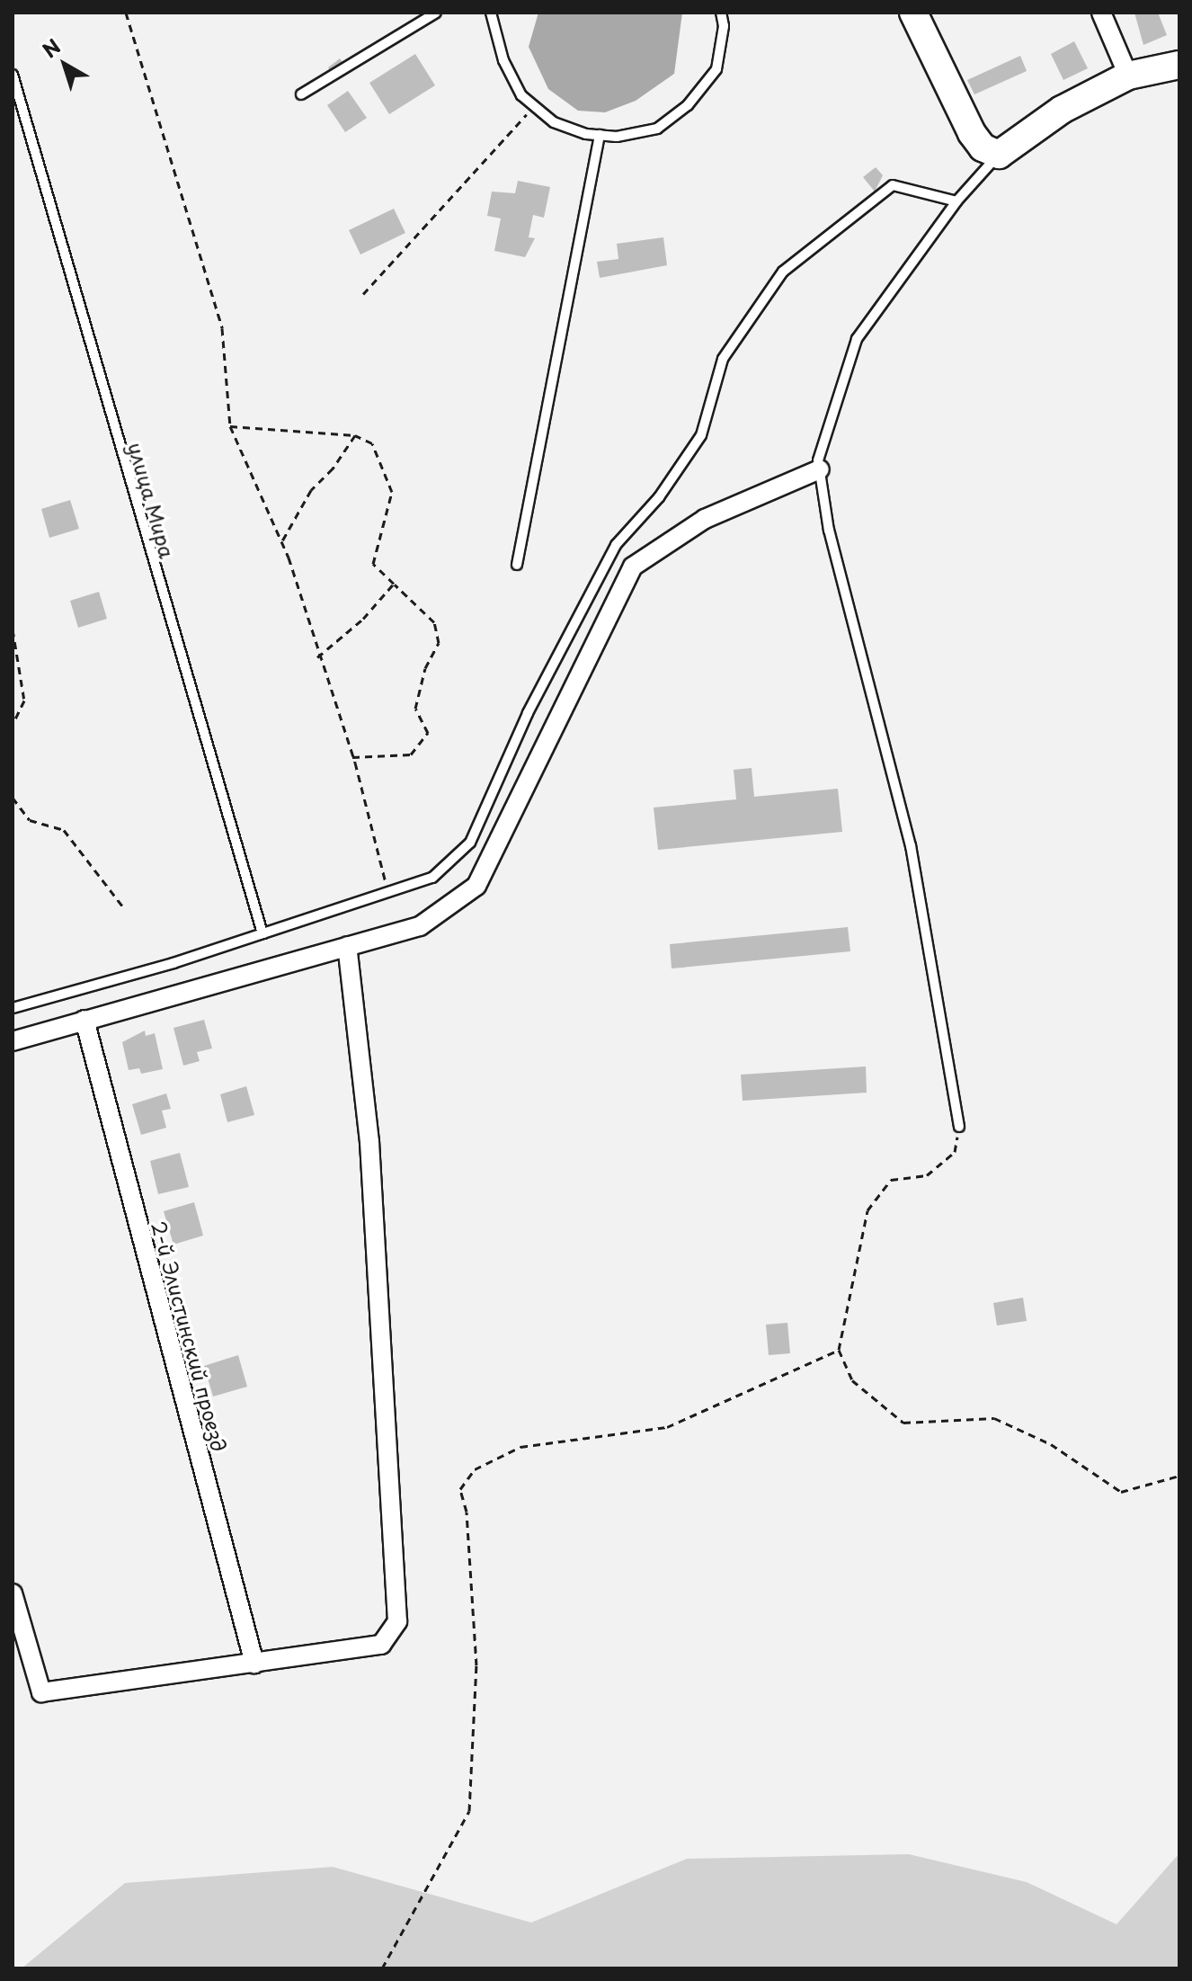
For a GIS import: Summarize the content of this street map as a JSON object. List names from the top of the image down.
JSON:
{
  "streets": {
    "street": ["2-й Элистинский проезд"],
    "lane": ["улица Мира"]
  },
  "north": "top left"
}
